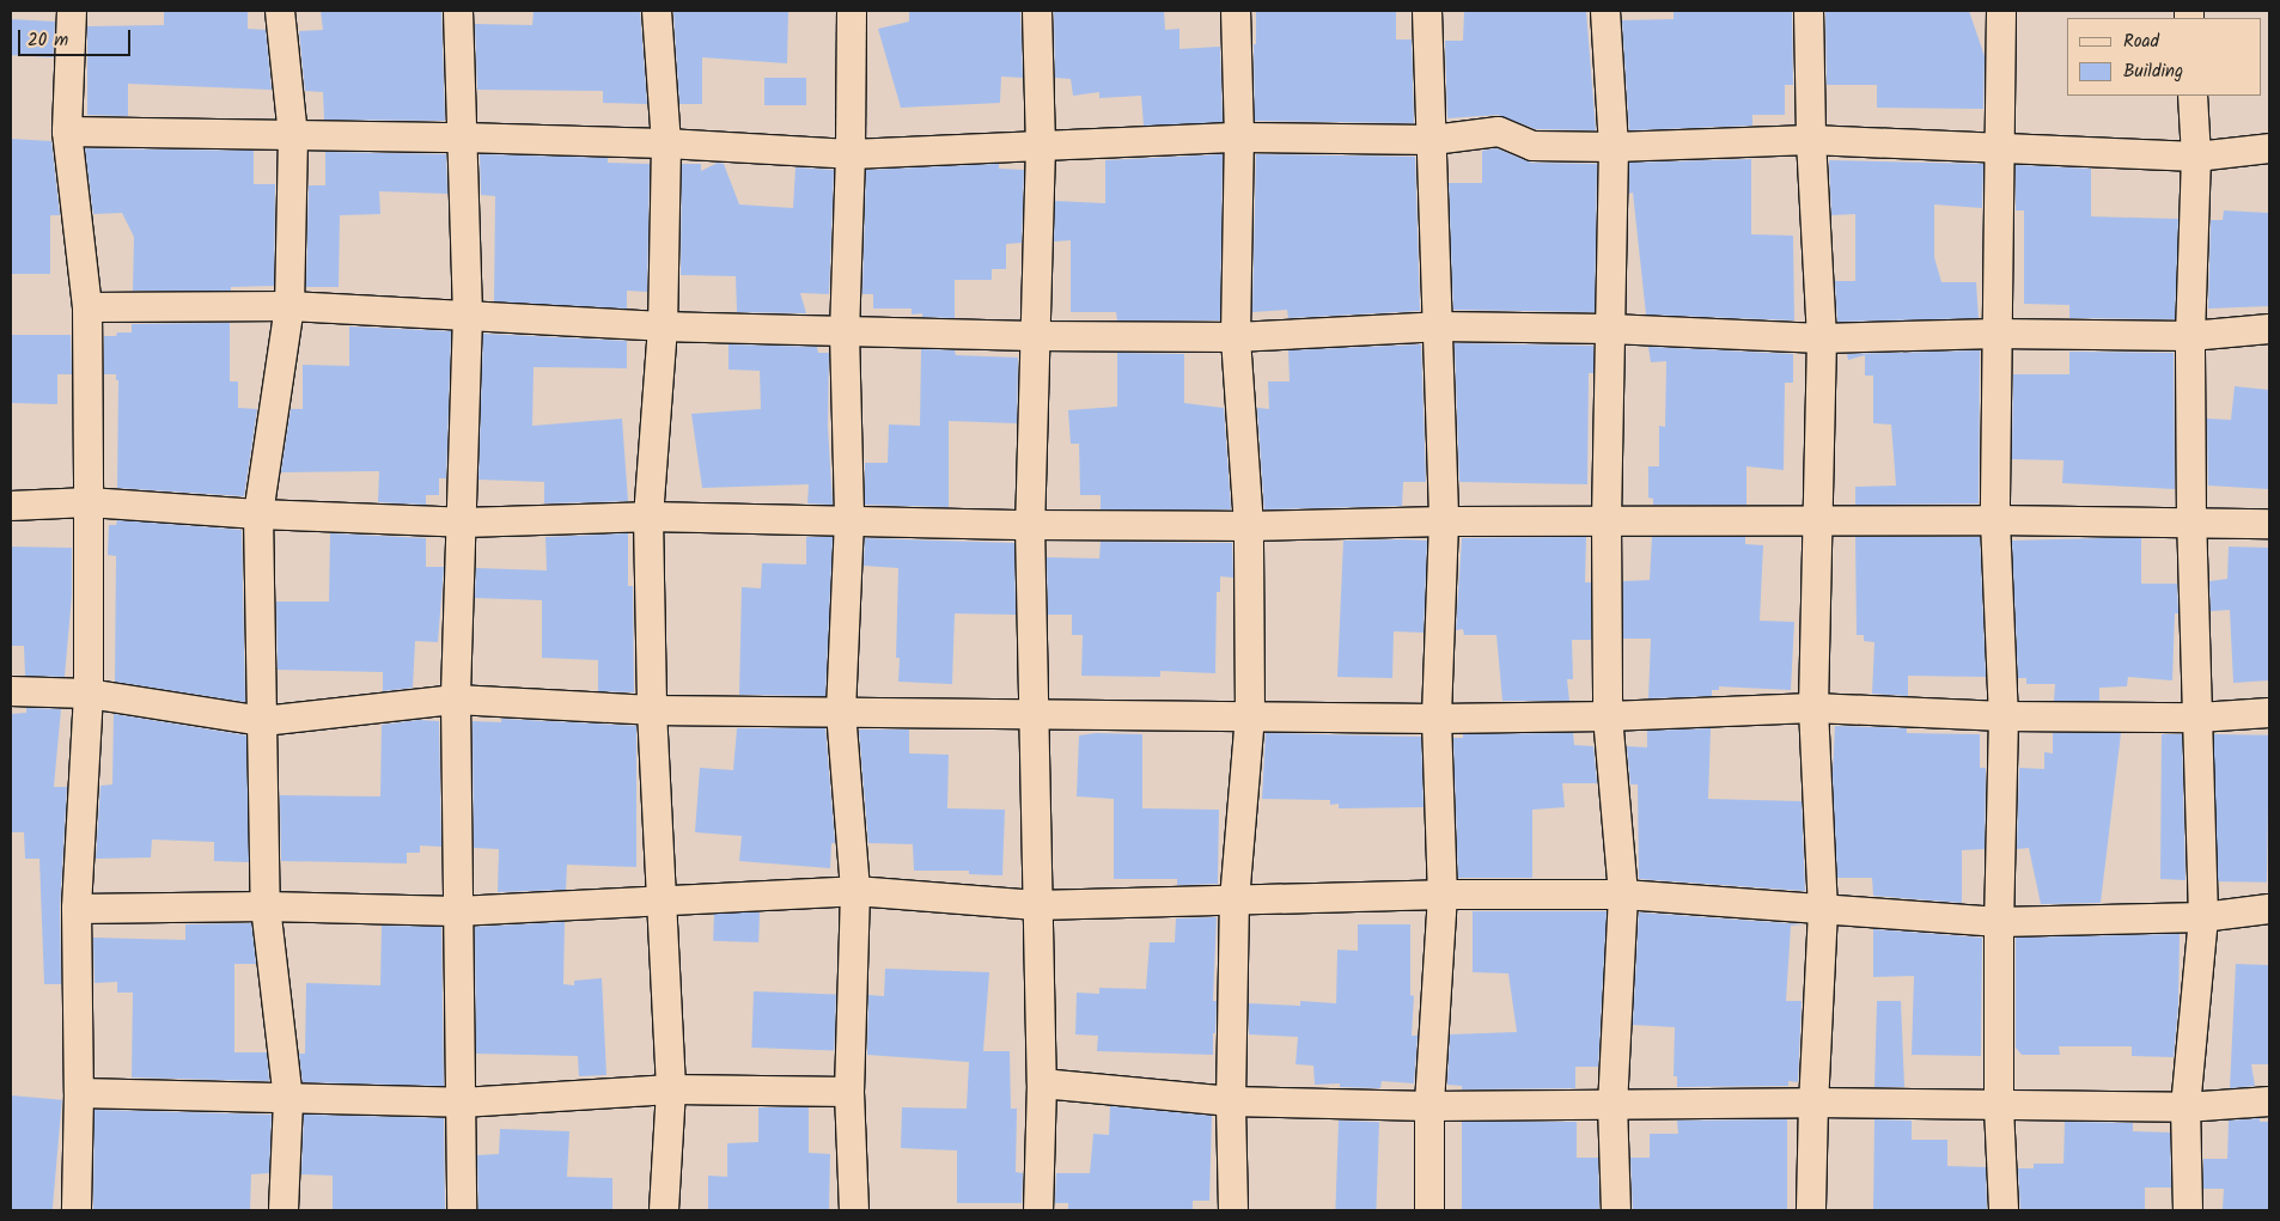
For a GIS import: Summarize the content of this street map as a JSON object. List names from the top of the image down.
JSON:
{
  "legend": ["Road", "Building"],
  "scale_bar": "20 m"
}
